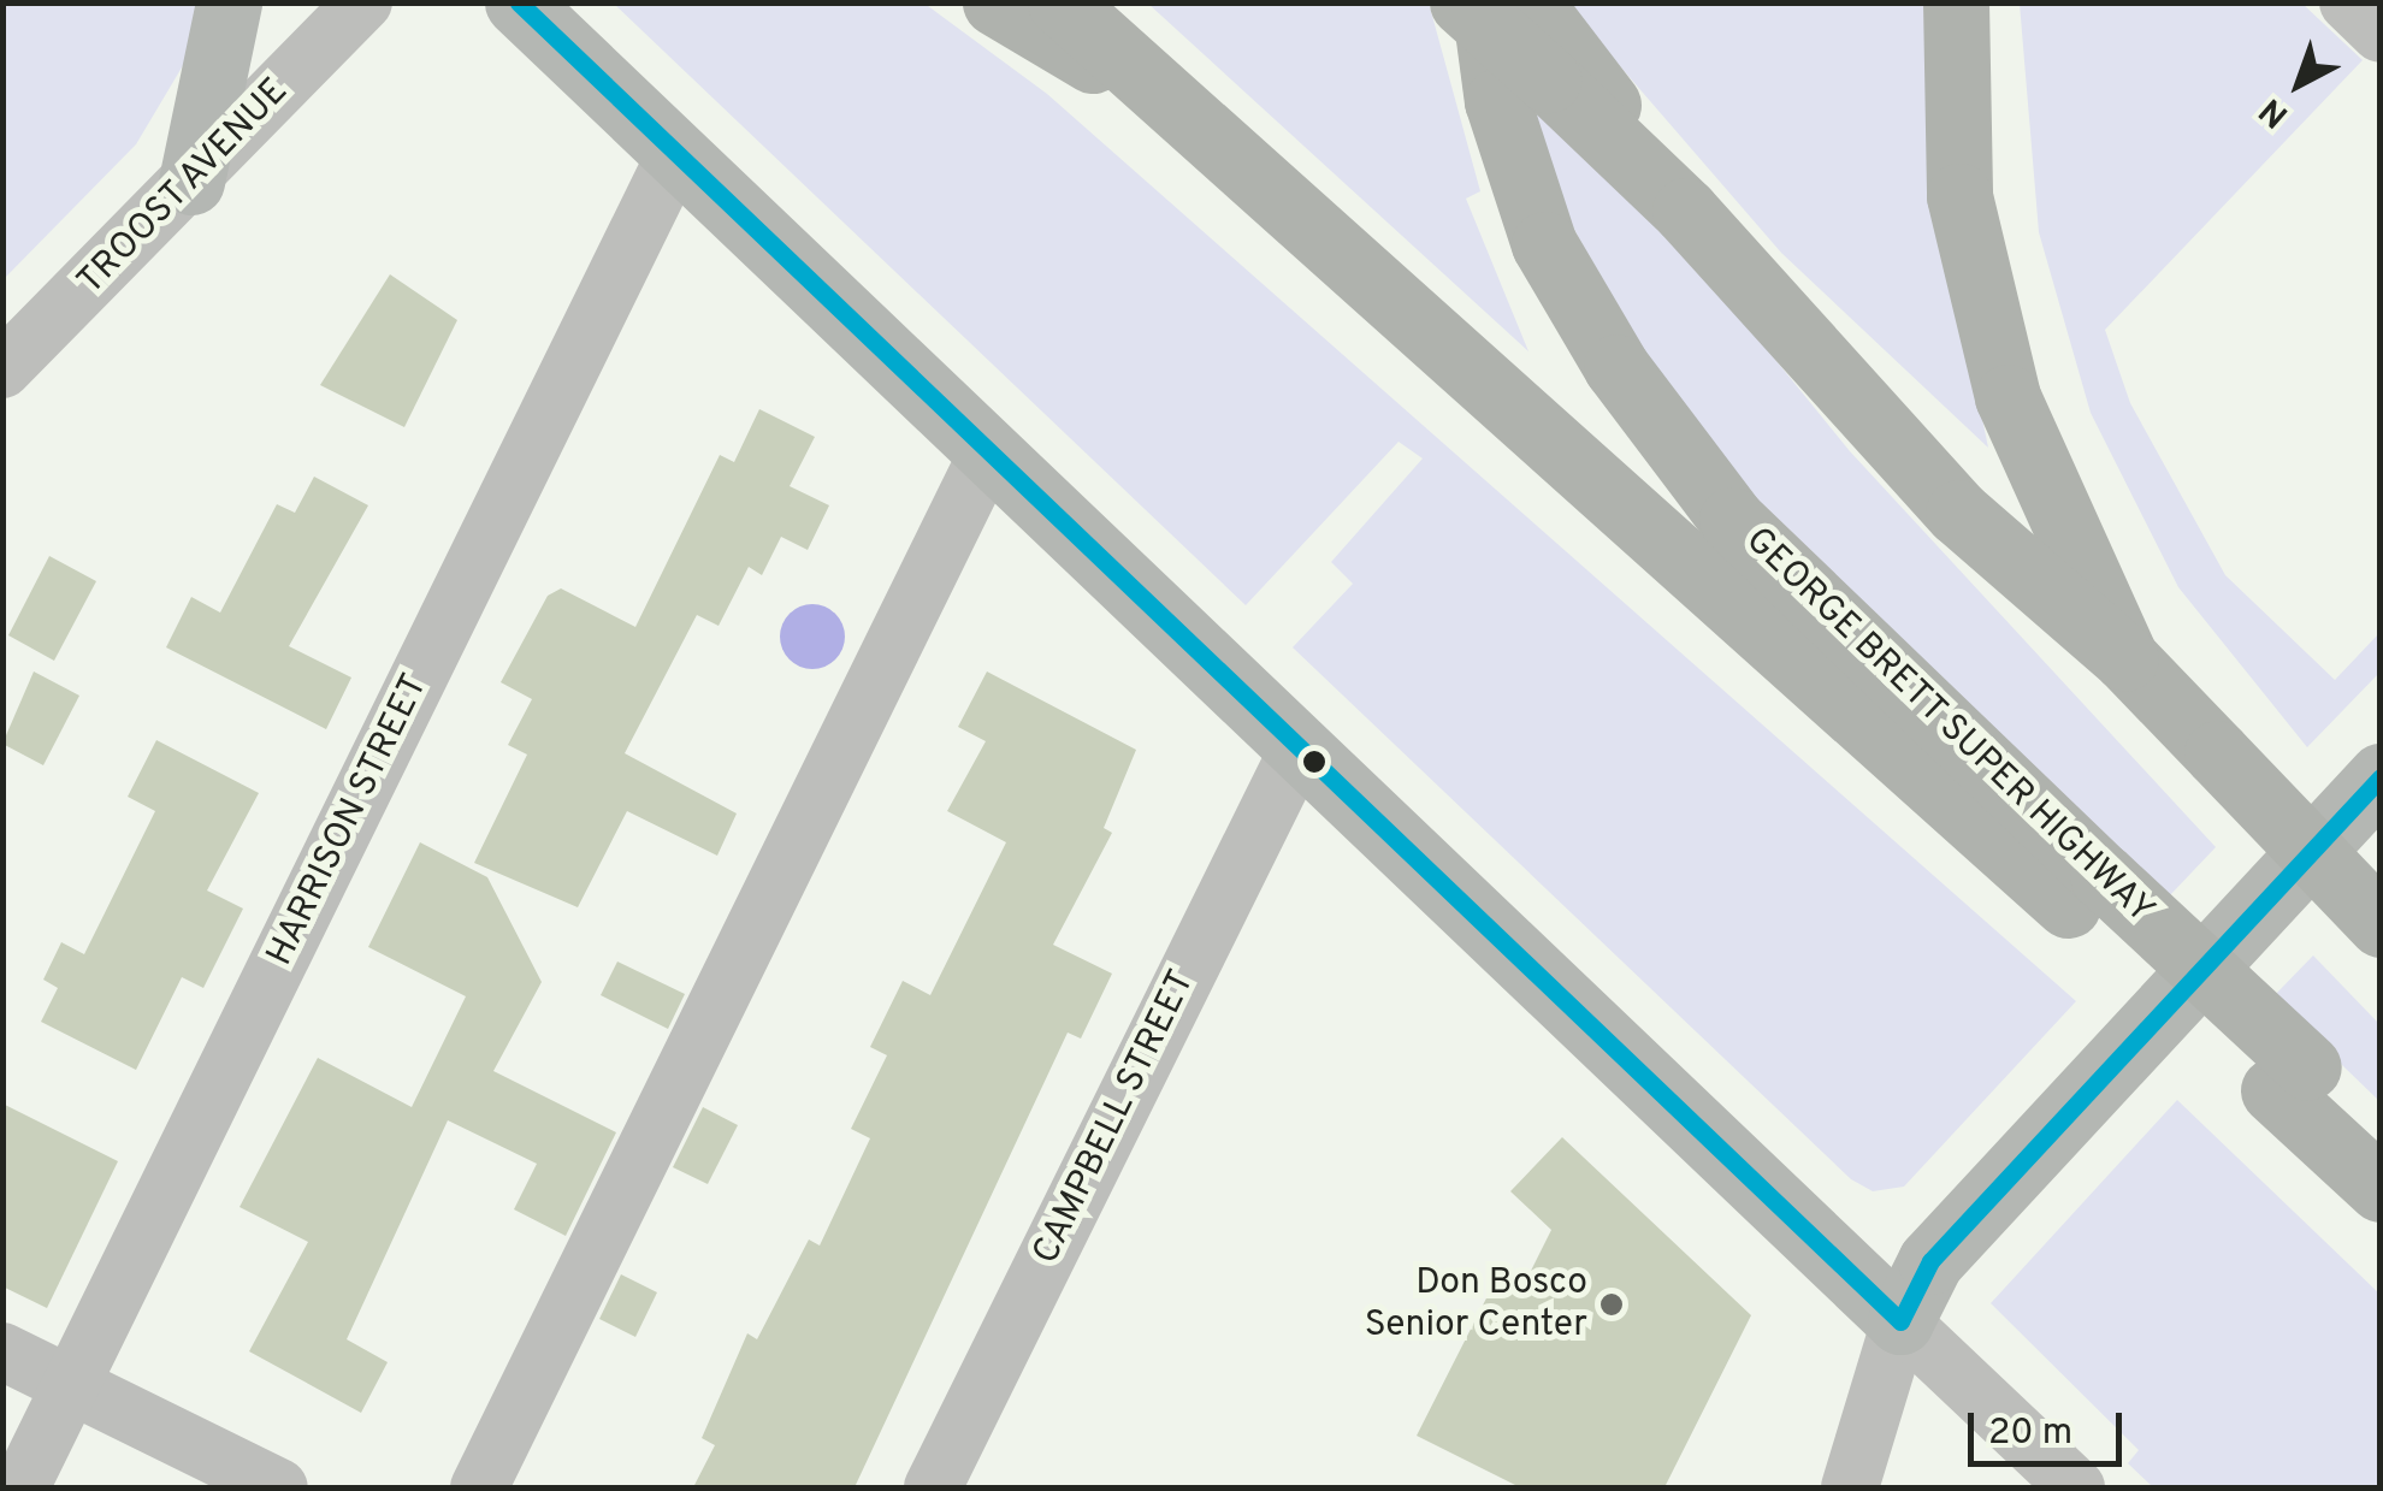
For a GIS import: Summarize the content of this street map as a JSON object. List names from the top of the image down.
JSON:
{
  "streets": {
    "highway": ["GEORGE BRETT SUPER HIGHWAY"],
    "street": ["TROOST AVENUE", "HARRISON STREET", "CAMPBELL STREET"]
  },
  "places": ["Don Bosco Senior Center"],
  "scale_bar": "20 m",
  "north": "bottom left"
}
